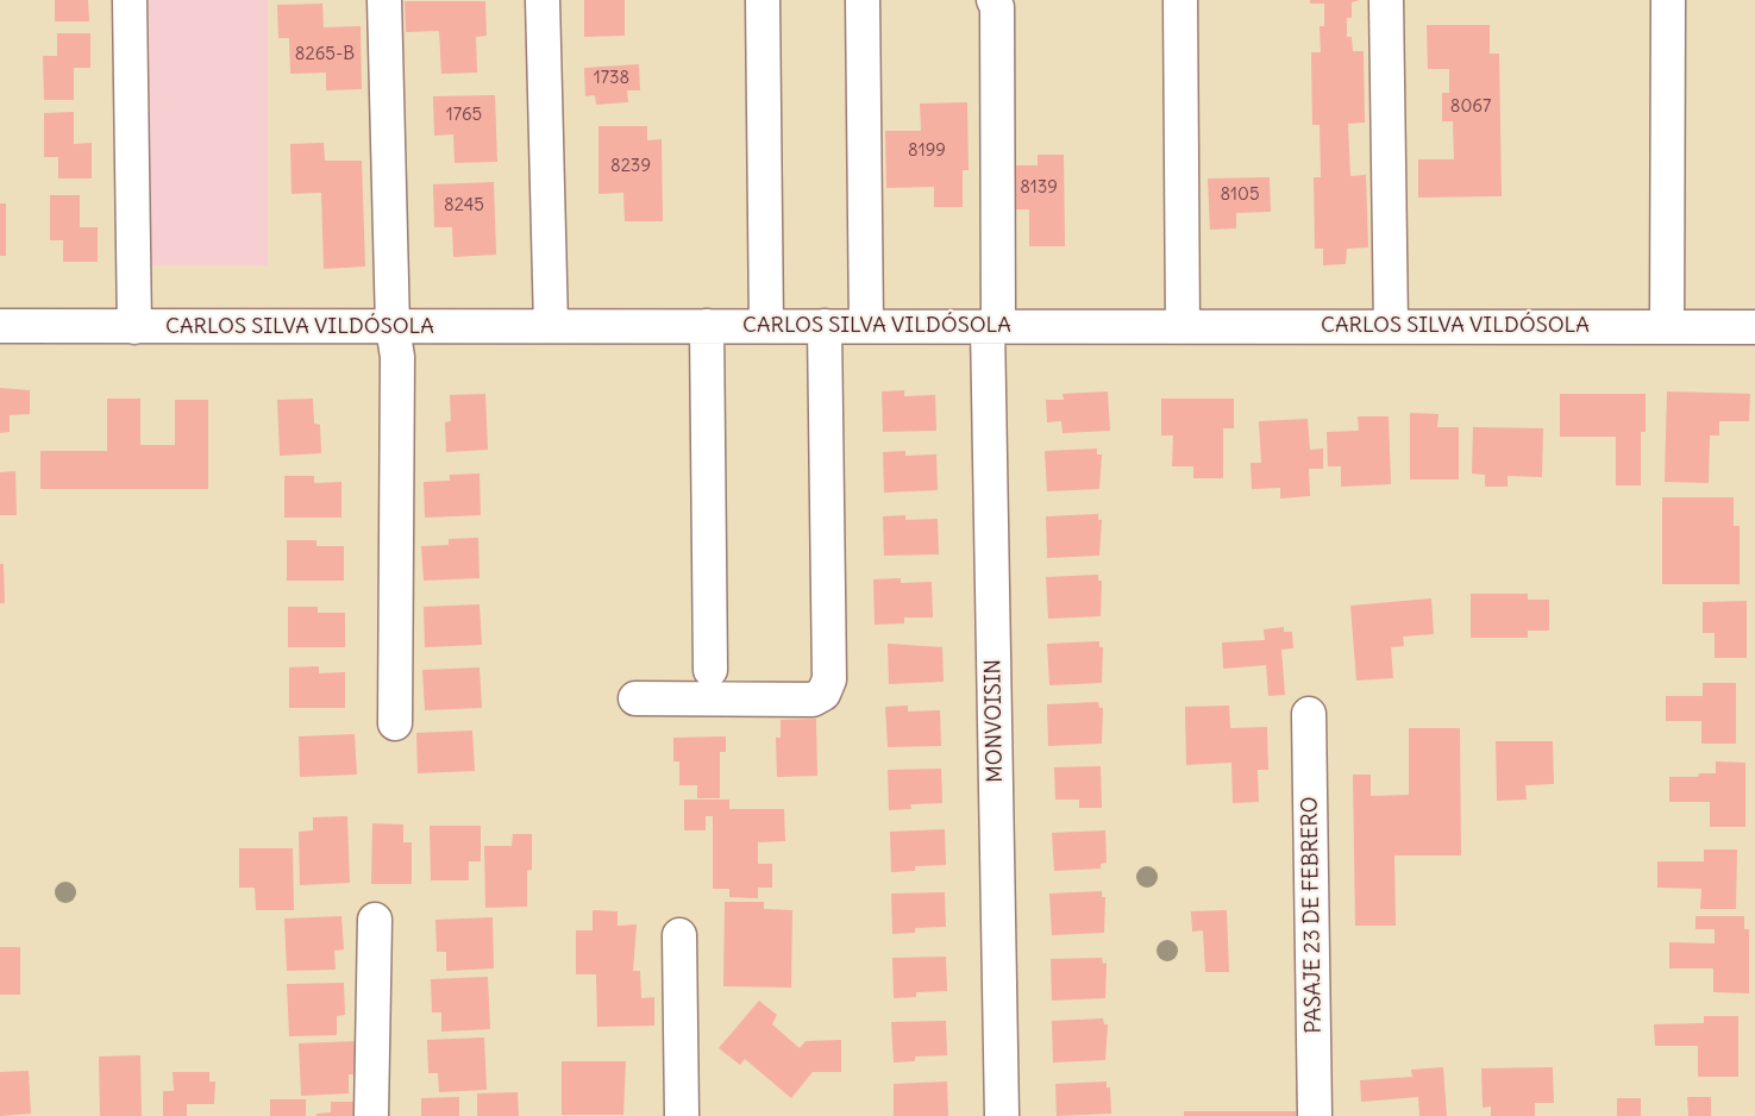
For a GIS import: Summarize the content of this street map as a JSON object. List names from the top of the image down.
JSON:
{
  "streets": {
    "street": ["CARLOS SILVA VILDÓSOLA", "MONVOISIN", "PASAJE 23 DE FEBRERO"]
  },
  "crossings": [
    ["CARLOS SILVA VILDÓSOLA", "MONVOISIN"]
  ],
  "house_numbers": [
    "8265-B",
    "1738",
    "8067",
    "1765",
    "8199",
    "8239",
    "8139",
    "8105",
    "8245"
  ]
}
